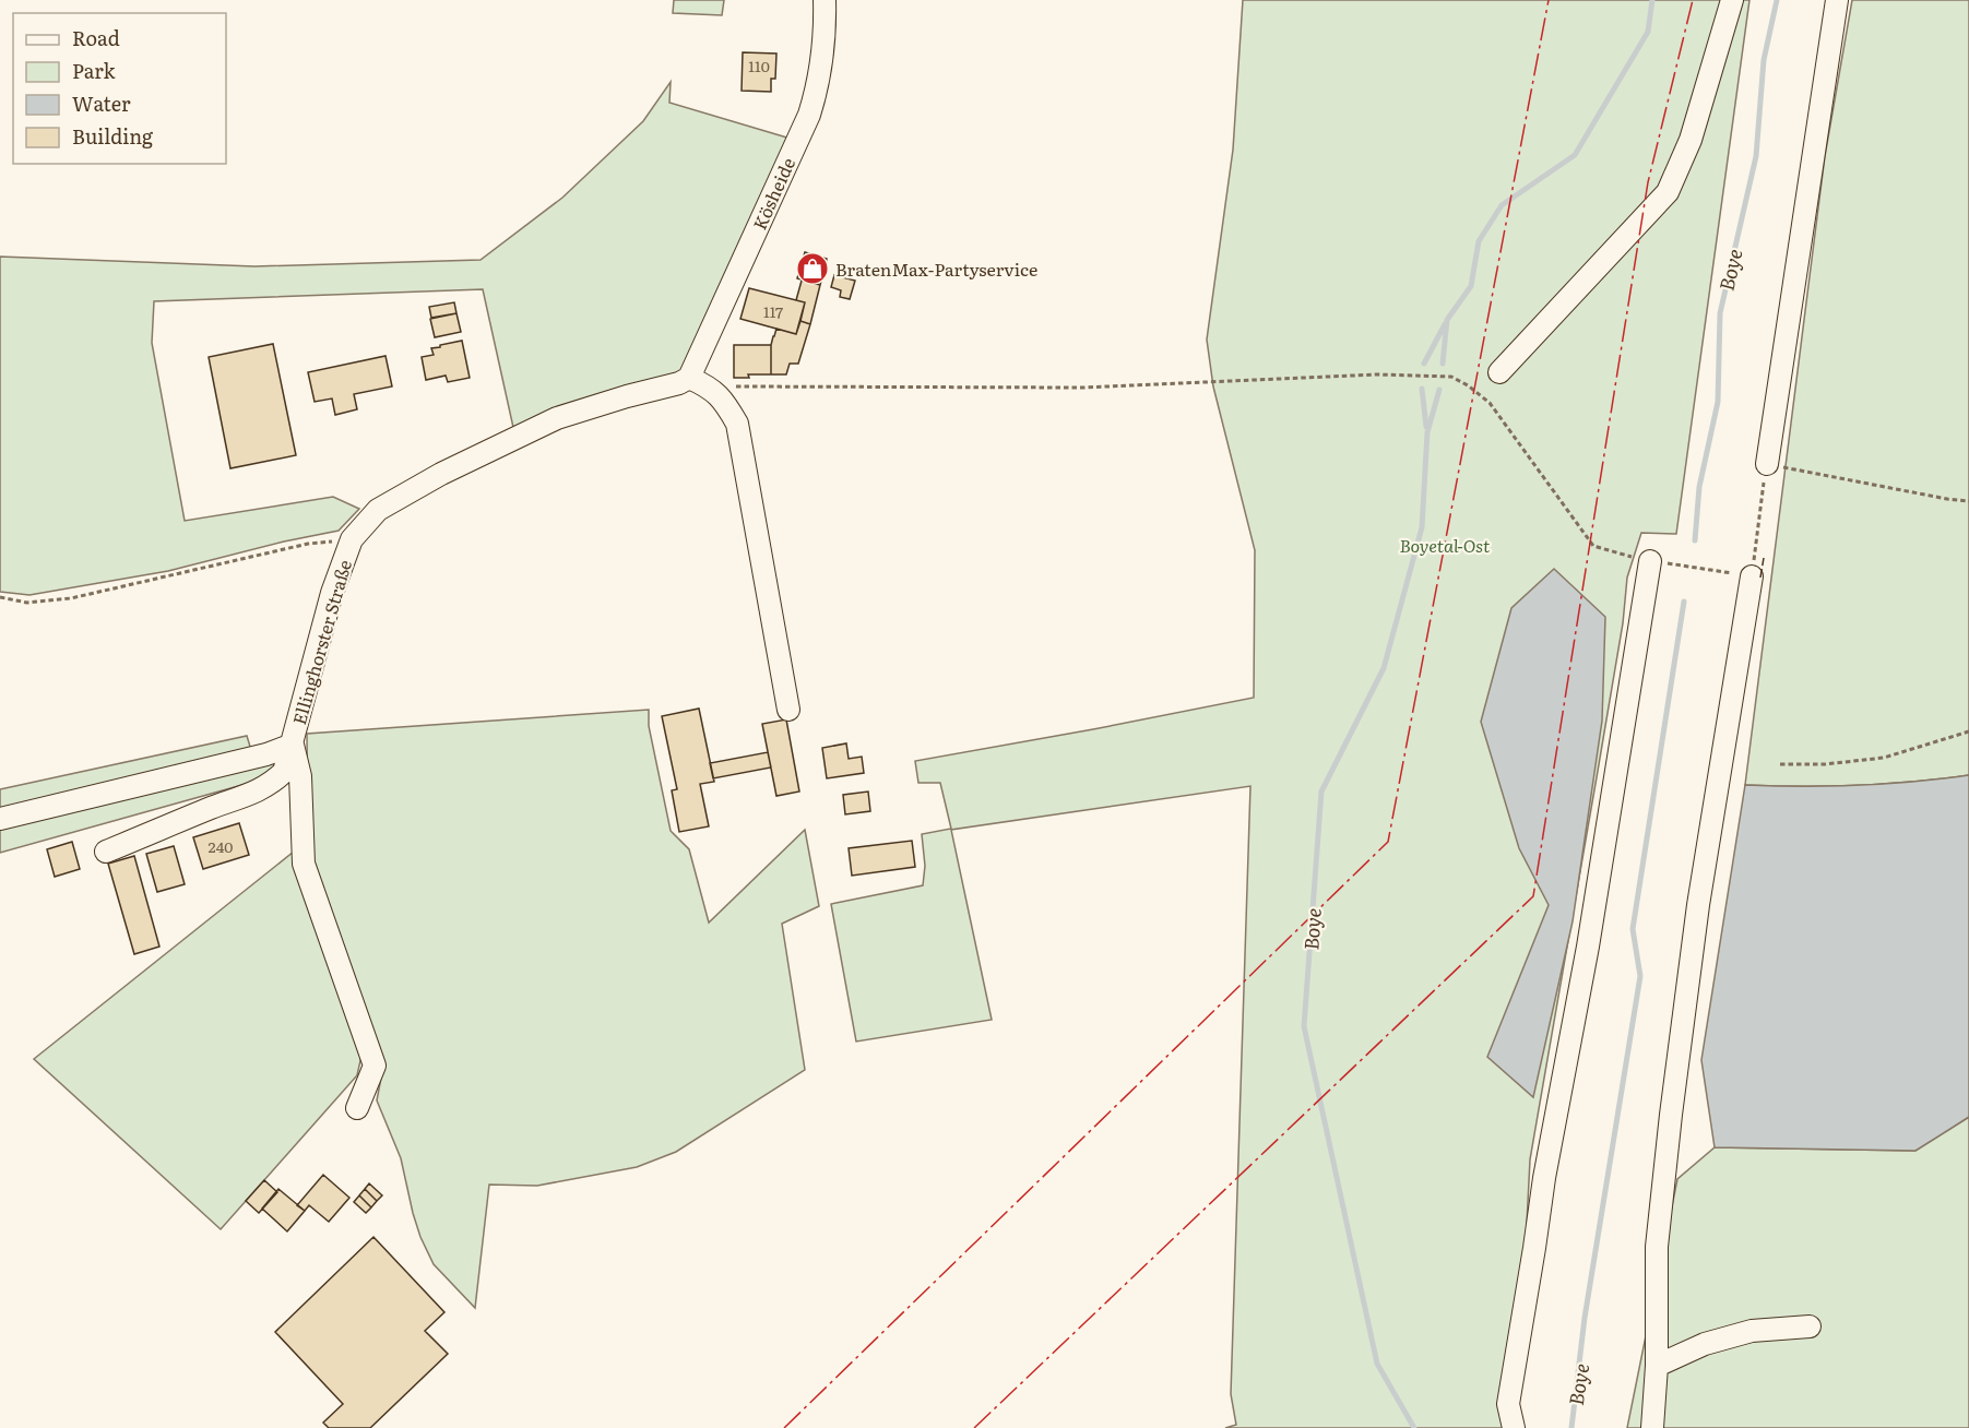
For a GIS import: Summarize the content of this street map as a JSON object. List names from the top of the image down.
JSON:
{
  "streets": {
    "street": ["Kösheide", "Ellinghorster Straße"]
  },
  "crossings": [
    ["Kösheide", "Ellinghorster Straße"]
  ],
  "water": ["Boye"],
  "parks": ["Boyetal-Ost"],
  "places": {
    "shop": ["BratenMax-Partyservice"]
  },
  "house_numbers": ["110", "117", "240"],
  "legend": [
    "Road",
    "Park",
    "Water",
    "Building"
  ]
}
